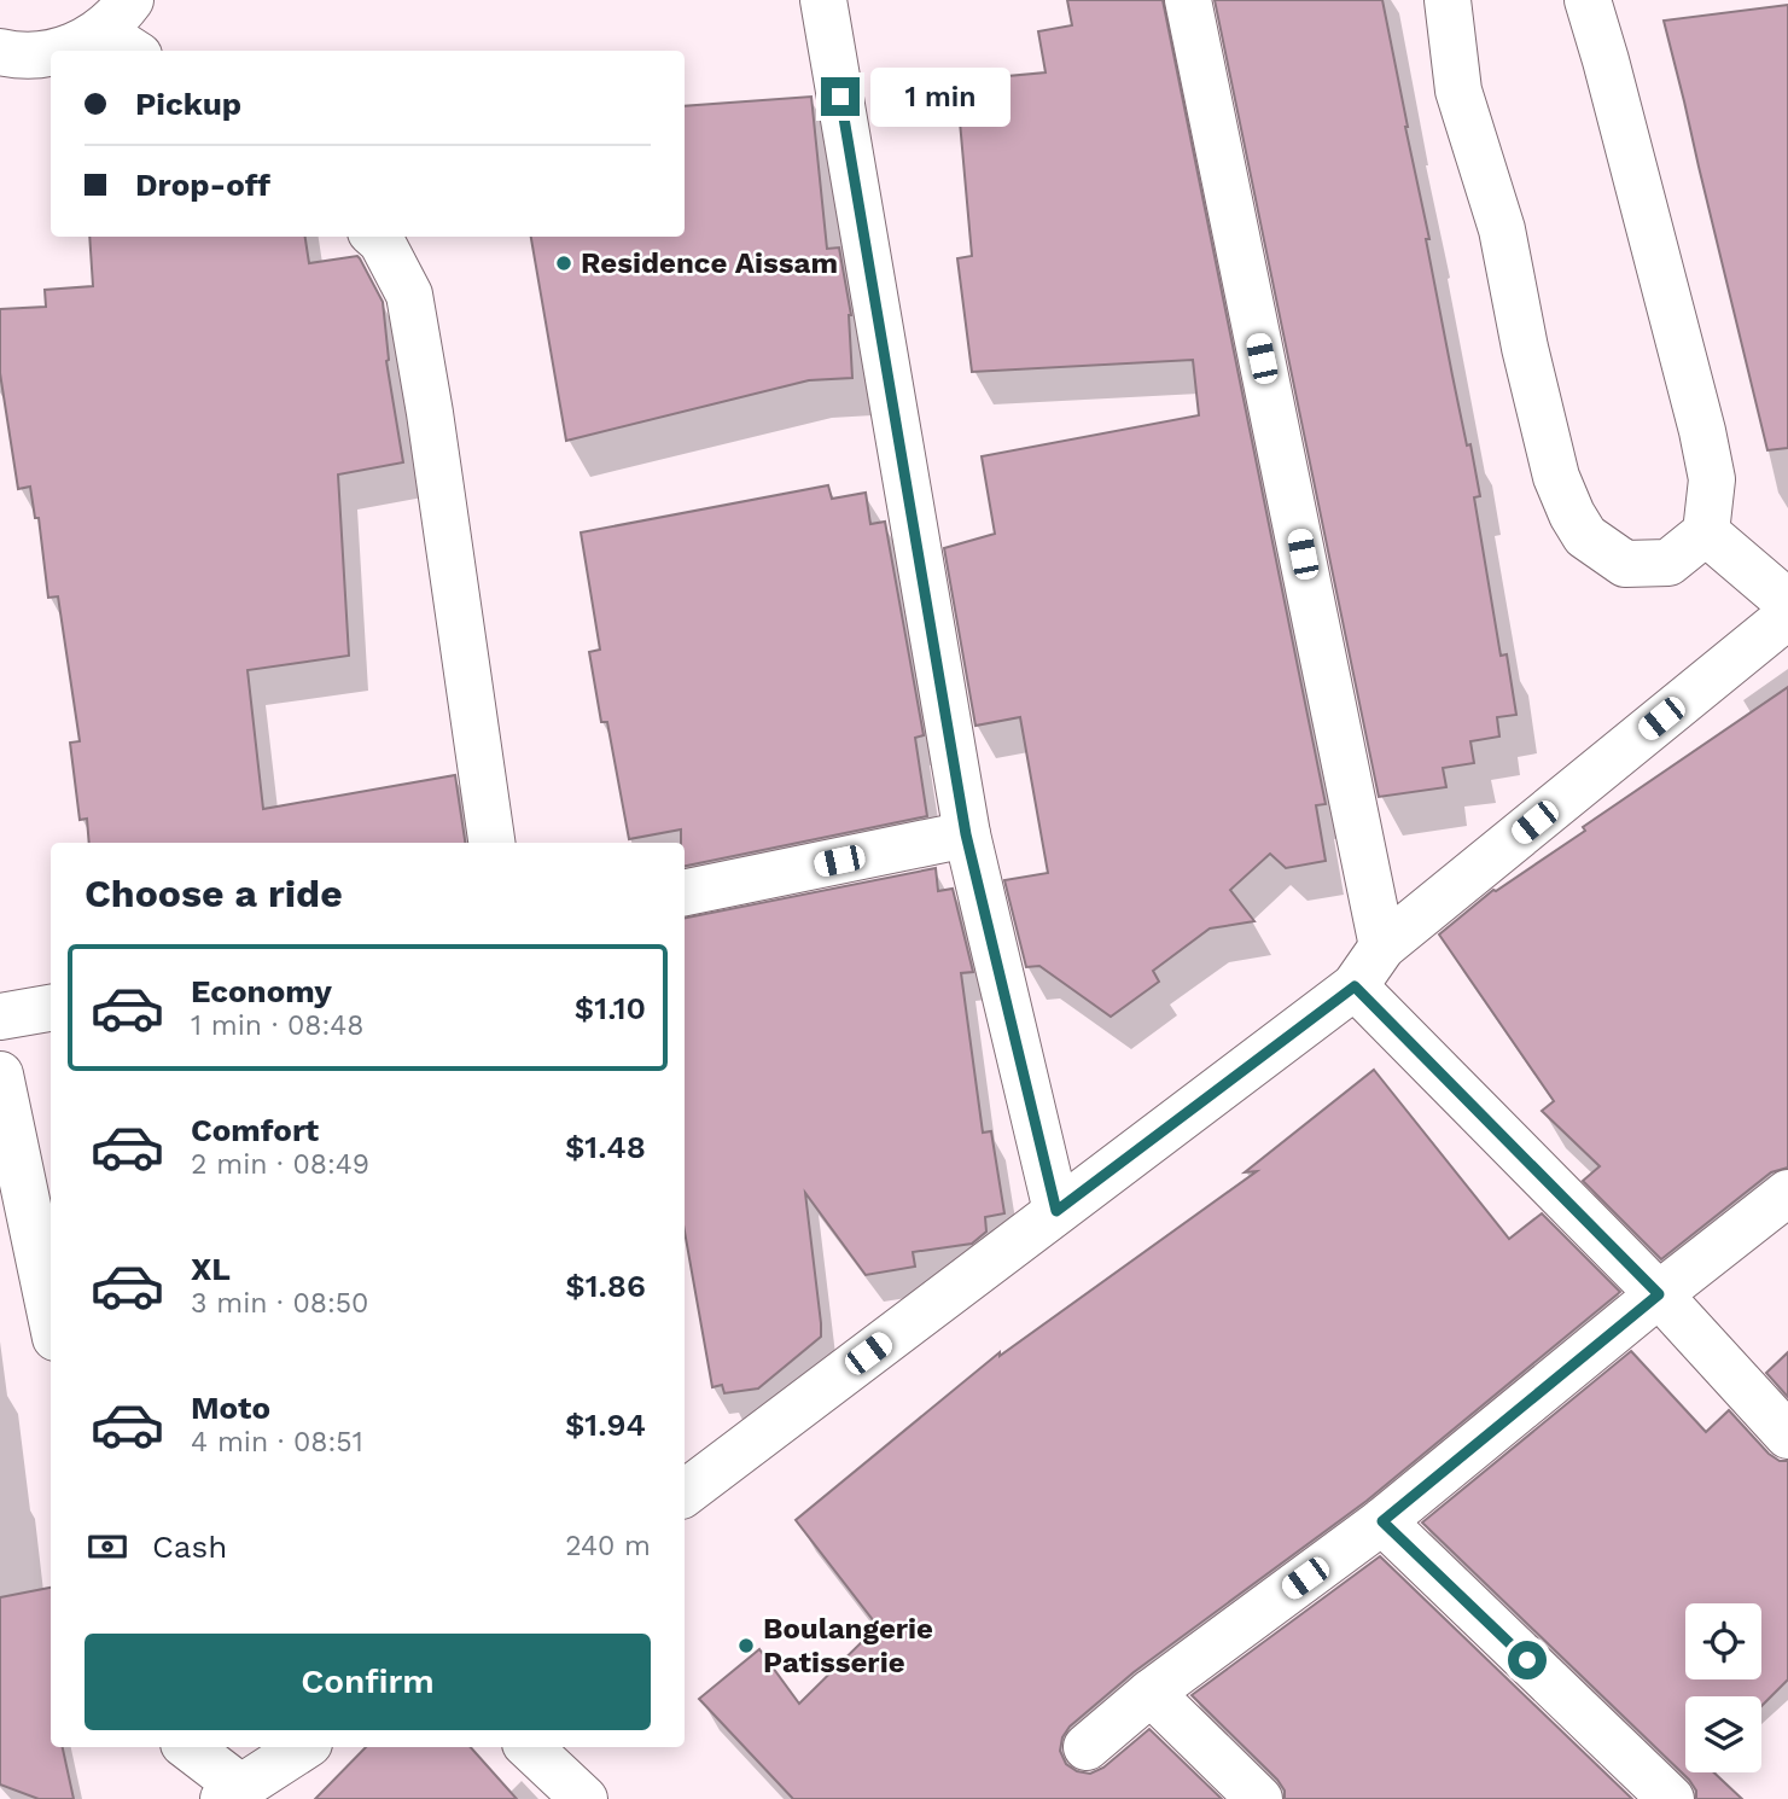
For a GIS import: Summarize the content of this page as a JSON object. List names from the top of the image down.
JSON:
{
  "places": ["Residence Aissam", "Boulangerie Patisserie"],
  "page": {
    "banner": ["Pickup", "Drop-off"],
    "bubble": "1 min",
    "heading": "Choose a ride",
    "list": [
      {
        "name": "Economy",
        "note": "1 min · 08:48",
        "value": "$1.10"
      },
      {
        "name": "Comfort",
        "note": "2 min · 08:49",
        "value": "$1.48"
      },
      {
        "name": "XL",
        "note": "3 min · 08:50",
        "value": "$1.86"
      },
      {
        "name": "Moto",
        "note": "4 min · 08:51",
        "value": "$1.94"
      }
    ],
    "pay": ["Cash", "240 m"],
    "buttons": "Confirm"
  }
}
